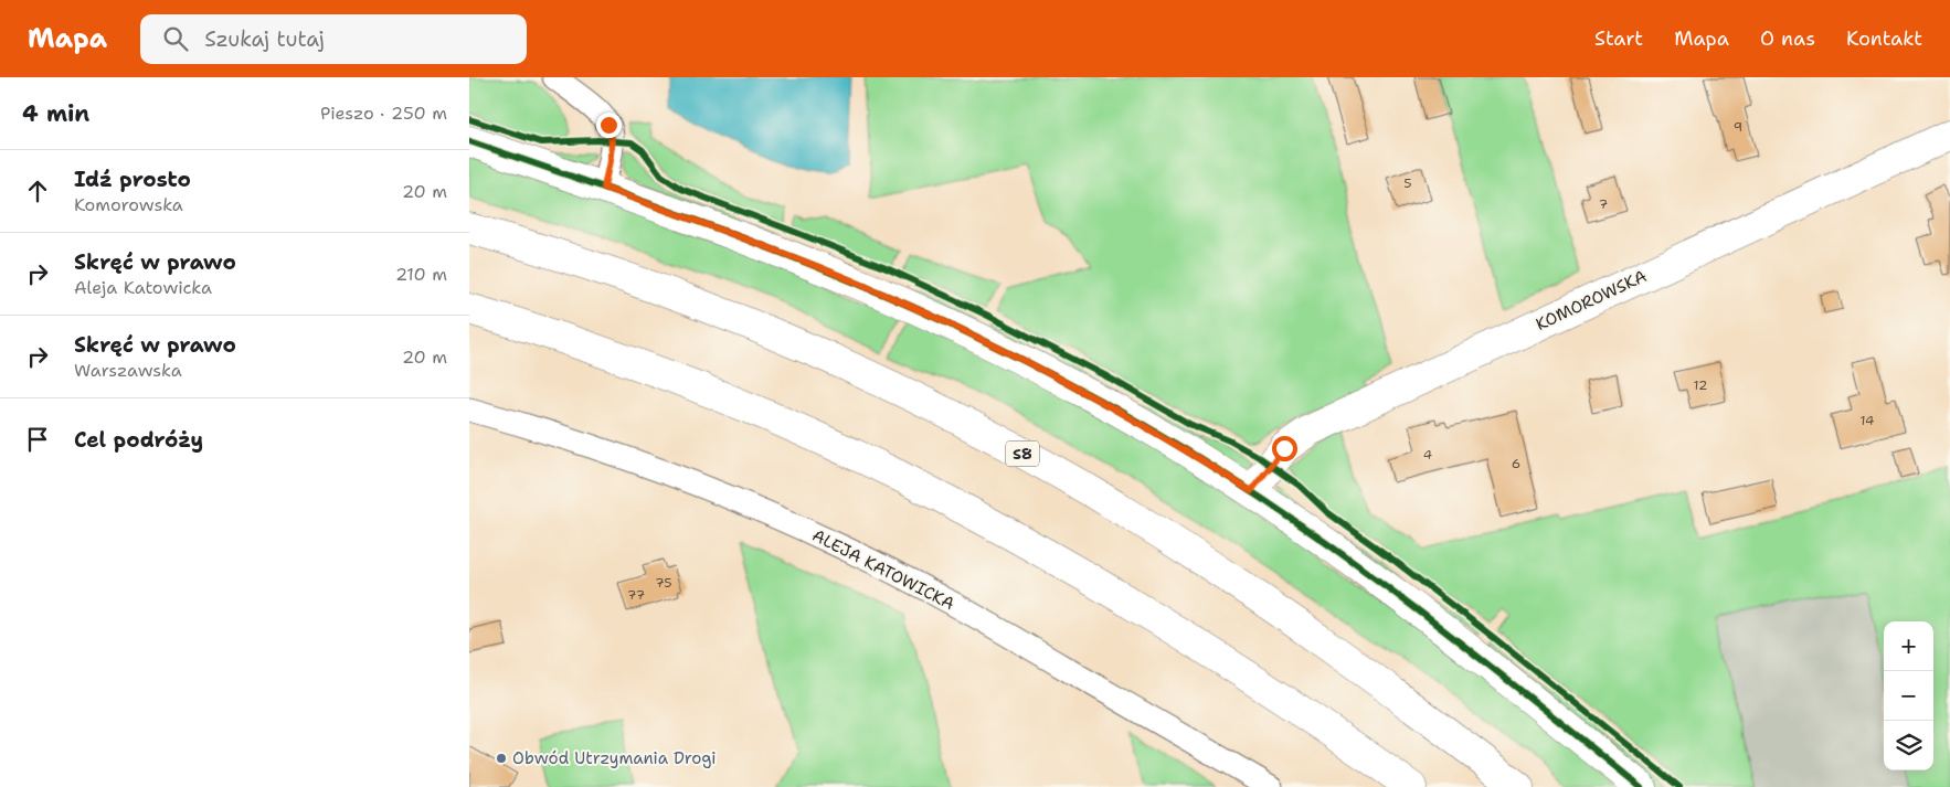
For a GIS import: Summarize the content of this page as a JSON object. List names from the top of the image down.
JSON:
{
  "streets": {
    "main road": ["KOMOROWSKA", "S8"],
    "street": ["ALEJA KATOWICKA"]
  },
  "places": ["Obwód Utrzymania Drogi"],
  "house_numbers": [
    "9",
    "5",
    "7",
    "12",
    "14",
    "4",
    "6",
    "75",
    "77"
  ],
  "page": {
    "header": "Mapa",
    "search": "Szukaj tutaj",
    "nav": [
      "Start",
      "Mapa",
      "O nas",
      "Kontakt"
    ],
    "heading": ["4 min", "Pieszo · 250 m"],
    "list": [
      ["Idź prosto", "Komorowska", "20 m"],
      ["Skręć w prawo", "Aleja Katowicka", "210 m"],
      ["Skręć w prawo", "Warszawska", "20 m"],
      "Cel podróży"
    ],
    "map_buttons": ["+", "−"]
  }
}
